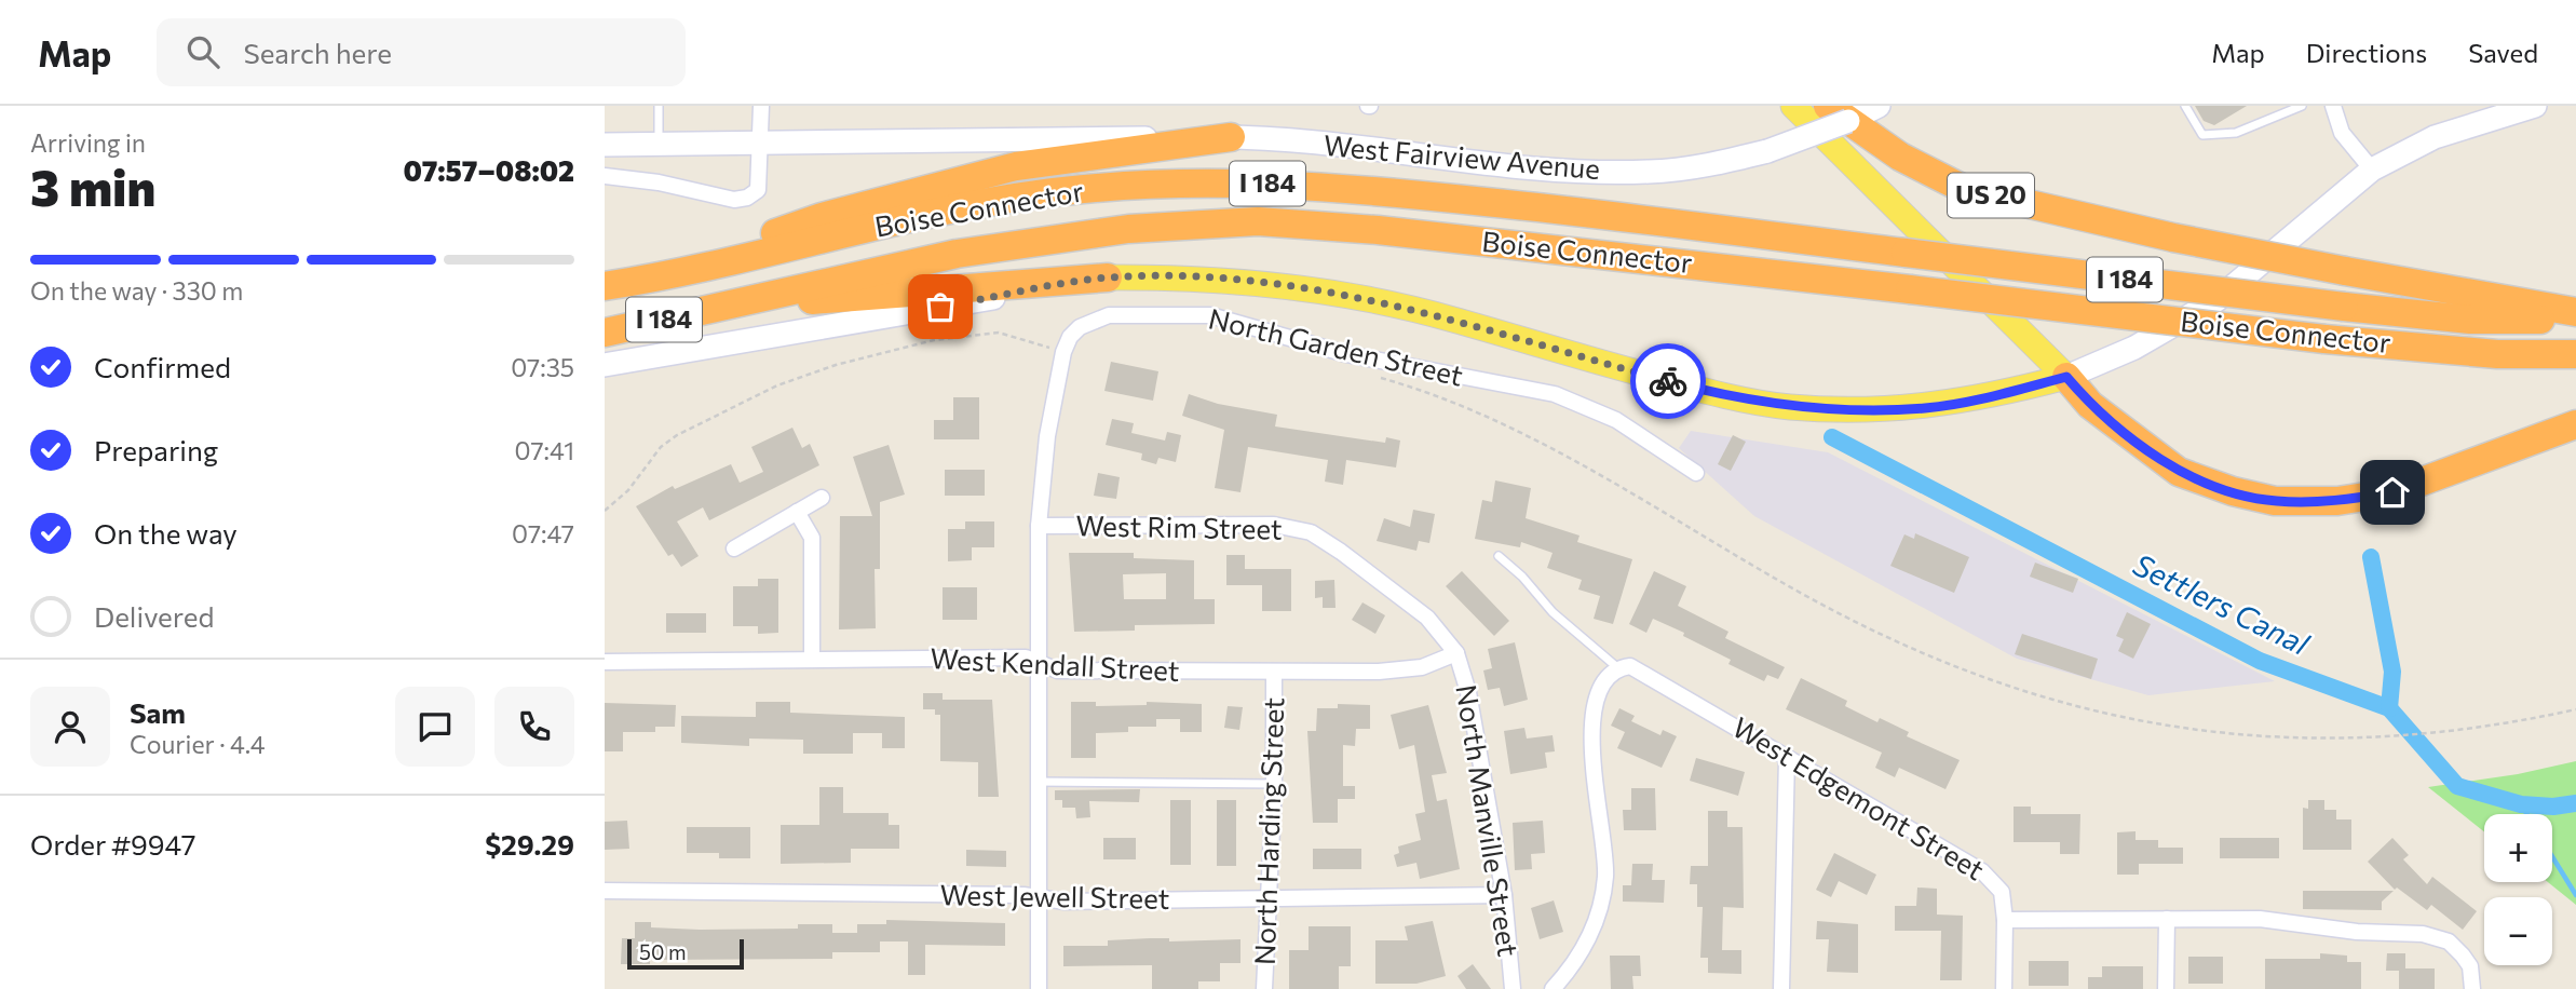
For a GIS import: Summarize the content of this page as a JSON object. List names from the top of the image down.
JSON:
{
  "streets": {
    "highway": ["I 184", "US 20", "Boise Connector"],
    "main road": ["West Fairview Avenue"],
    "street": [
      "North Garden Street",
      "West Rim Street",
      "West Kendall Street",
      "West Edgemont Street",
      "North Manville Street",
      "North Harding Street",
      "West Jewell Street"
    ]
  },
  "crossings": [
    ["North Garden Street", "West Rim Street"],
    ["North Garden Street", "West Kendall Street"],
    ["North Garden Street", "West Jewell Street"],
    ["West Rim Street", "West Kendall Street"],
    ["West Rim Street", "North Manville Street"],
    ["West Kendall Street", "North Manville Street"],
    ["West Kendall Street", "North Harding Street"],
    ["North Manville Street", "West Jewell Street"],
    ["North Harding Street", "West Jewell Street"]
  ],
  "water": ["Settlers Canal"],
  "scale_bar": "50 m",
  "page": {
    "header": "Map",
    "search": "Search here",
    "nav": ["Map", "Directions", "Saved"],
    "heading": ["3 min", "Arriving in", "07:57–08:02"],
    "panel": [
      "Sam",
      "Courier · 4.4",
      "Order #9947",
      "$29.29"
    ],
    "bar": "On the way · 330 m",
    "list": [
      ["Confirmed", "07:35"],
      ["Preparing", "07:41"],
      ["On the way", "07:47"],
      "Delivered"
    ],
    "map_buttons": ["+", "−"],
    "scale": "50 m"
  }
}
